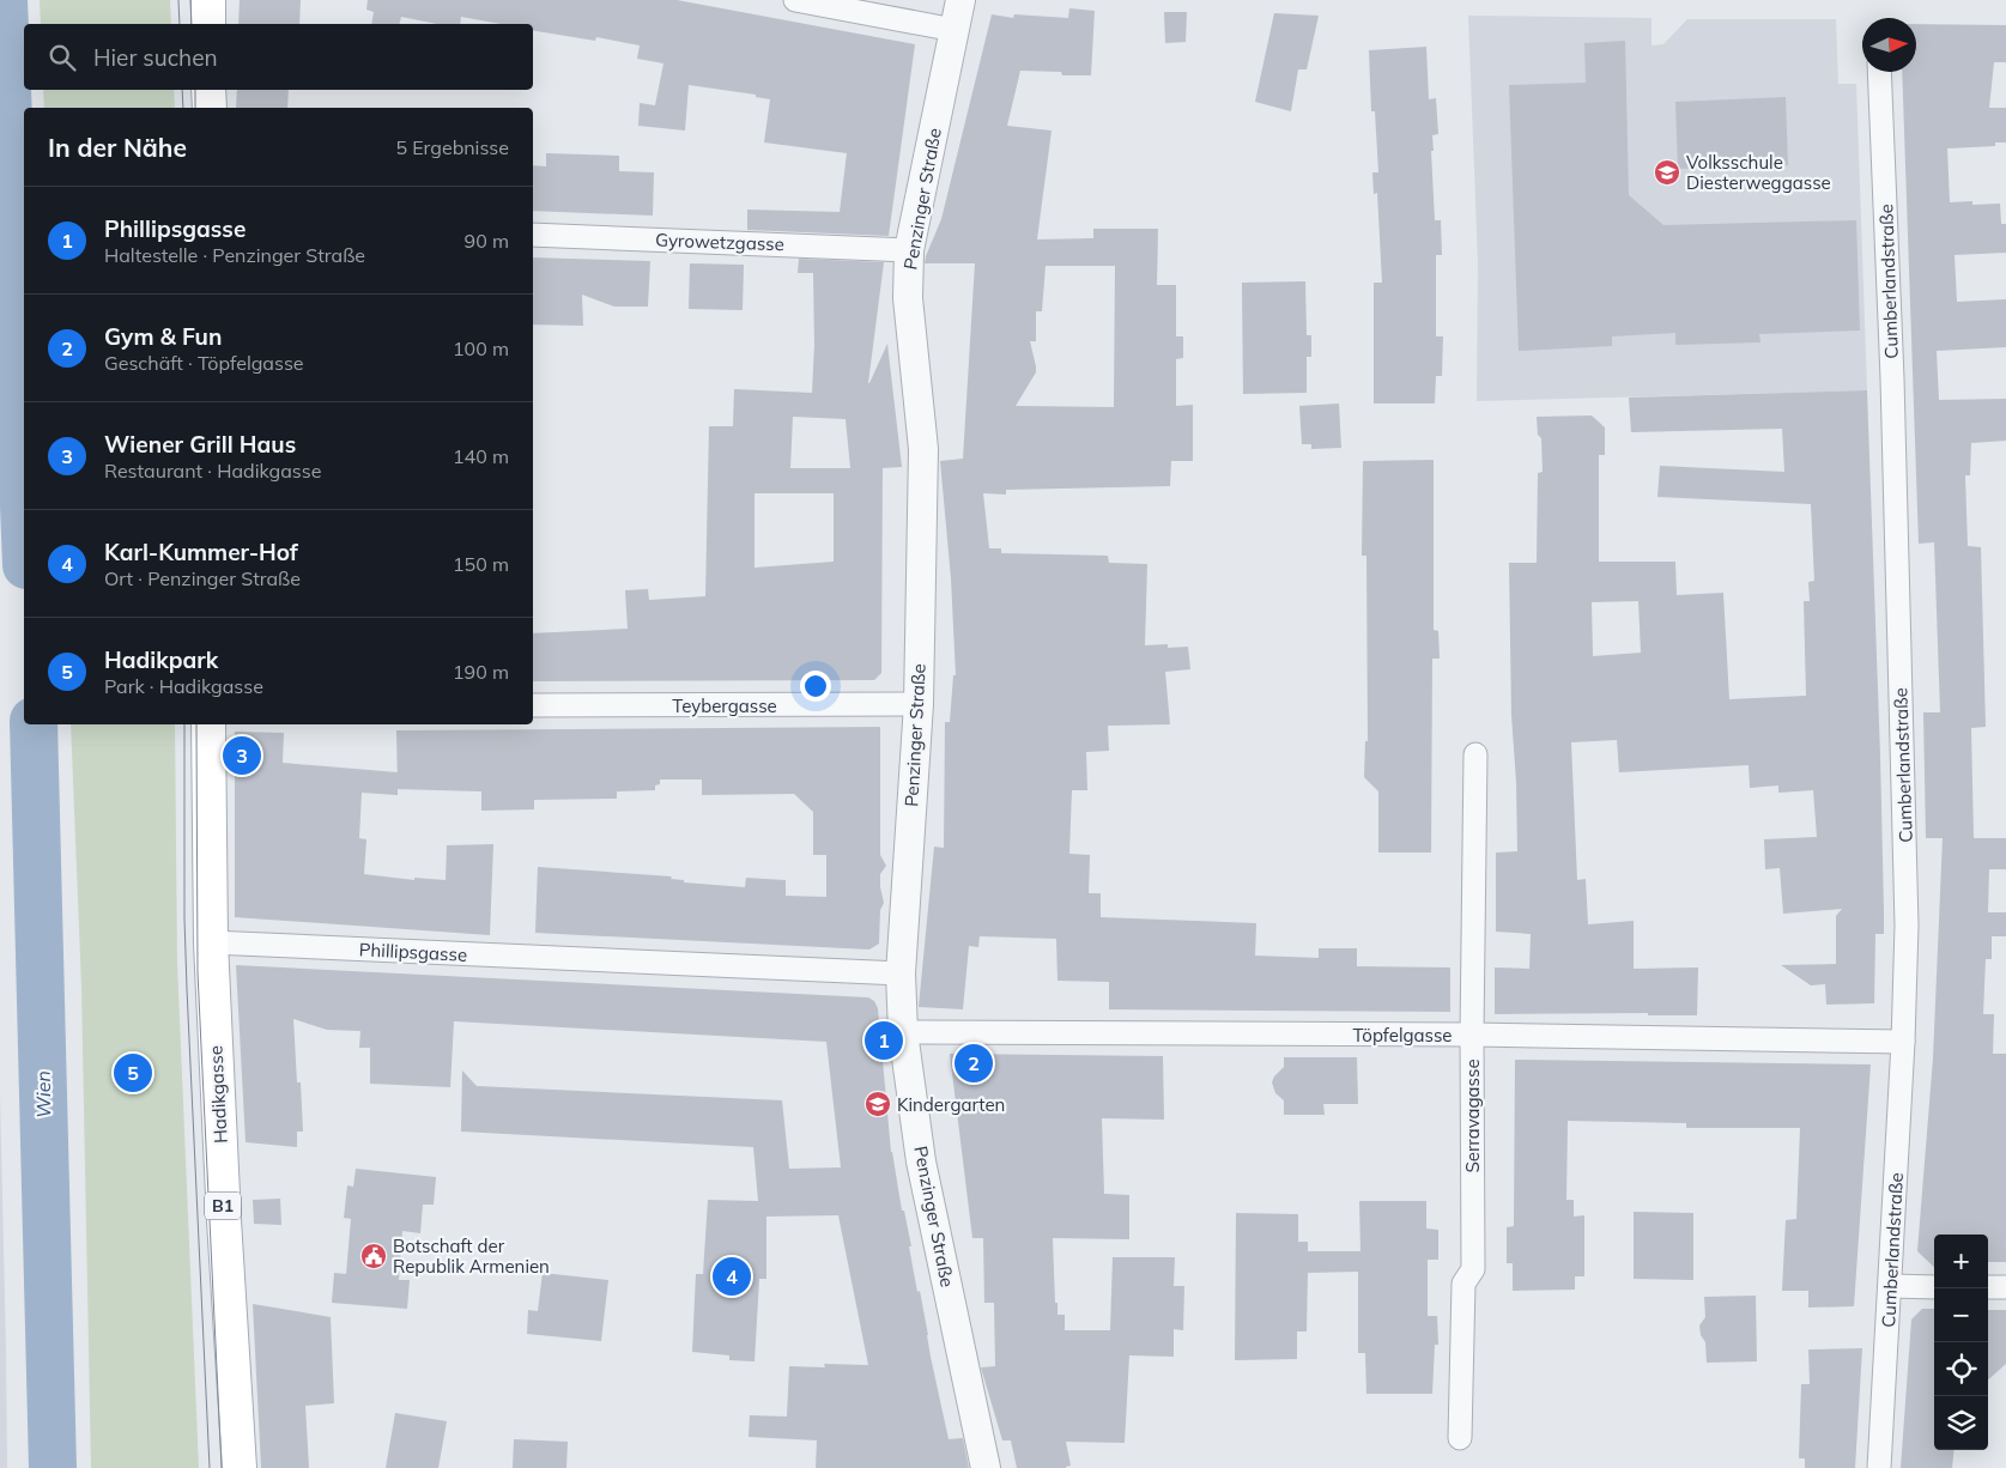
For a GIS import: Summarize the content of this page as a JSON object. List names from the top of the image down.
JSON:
{
  "streets": {
    "main road": ["Hadikgasse", "B1"],
    "street": [
      "Penzinger Straße",
      "Gyrowetzgasse",
      "Cumberlandstraße",
      "Teybergasse",
      "Phillipsgasse",
      "Töpfelgasse",
      "Serravagasse"
    ]
  },
  "crossings": [
    ["Penzinger Straße", "Gyrowetzgasse"],
    ["Penzinger Straße", "Teybergasse"],
    ["Penzinger Straße", "Phillipsgasse"],
    ["Penzinger Straße", "Töpfelgasse"],
    ["Cumberlandstraße", "Töpfelgasse"],
    ["Phillipsgasse", "Hadikgasse"],
    ["Töpfelgasse", "Serravagasse"]
  ],
  "water": ["Wien"],
  "places": {
    "school or university": ["Volksschule Diesterweggasse", "Kindergarten"],
    "public building": ["Botschaft der Republik Armenien"]
  },
  "north": "right",
  "page": {
    "search": "Hier suchen",
    "heading": ["In der Nähe", "5 Ergebnisse"],
    "list": [
      {
        "mark": "1",
        "name": "Phillipsgasse",
        "note": "Haltestelle · Penzinger Straße",
        "value": "90 m"
      },
      {
        "mark": "2",
        "name": "Gym & Fun",
        "note": "Geschäft · Töpfelgasse",
        "value": "100 m"
      },
      {
        "mark": "3",
        "name": "Wiener Grill Haus",
        "note": "Restaurant · Hadikgasse",
        "value": "140 m"
      },
      {
        "mark": "4",
        "name": "Karl-Kummer-Hof",
        "note": "Ort · Penzinger Straße",
        "value": "150 m"
      },
      {
        "mark": "5",
        "name": "Hadikpark",
        "note": "Park · Hadikgasse",
        "value": "190 m"
      }
    ],
    "pins": [
      "3",
      "1",
      "2",
      "5",
      "4"
    ],
    "map_buttons": ["+", "−"]
  }
}
